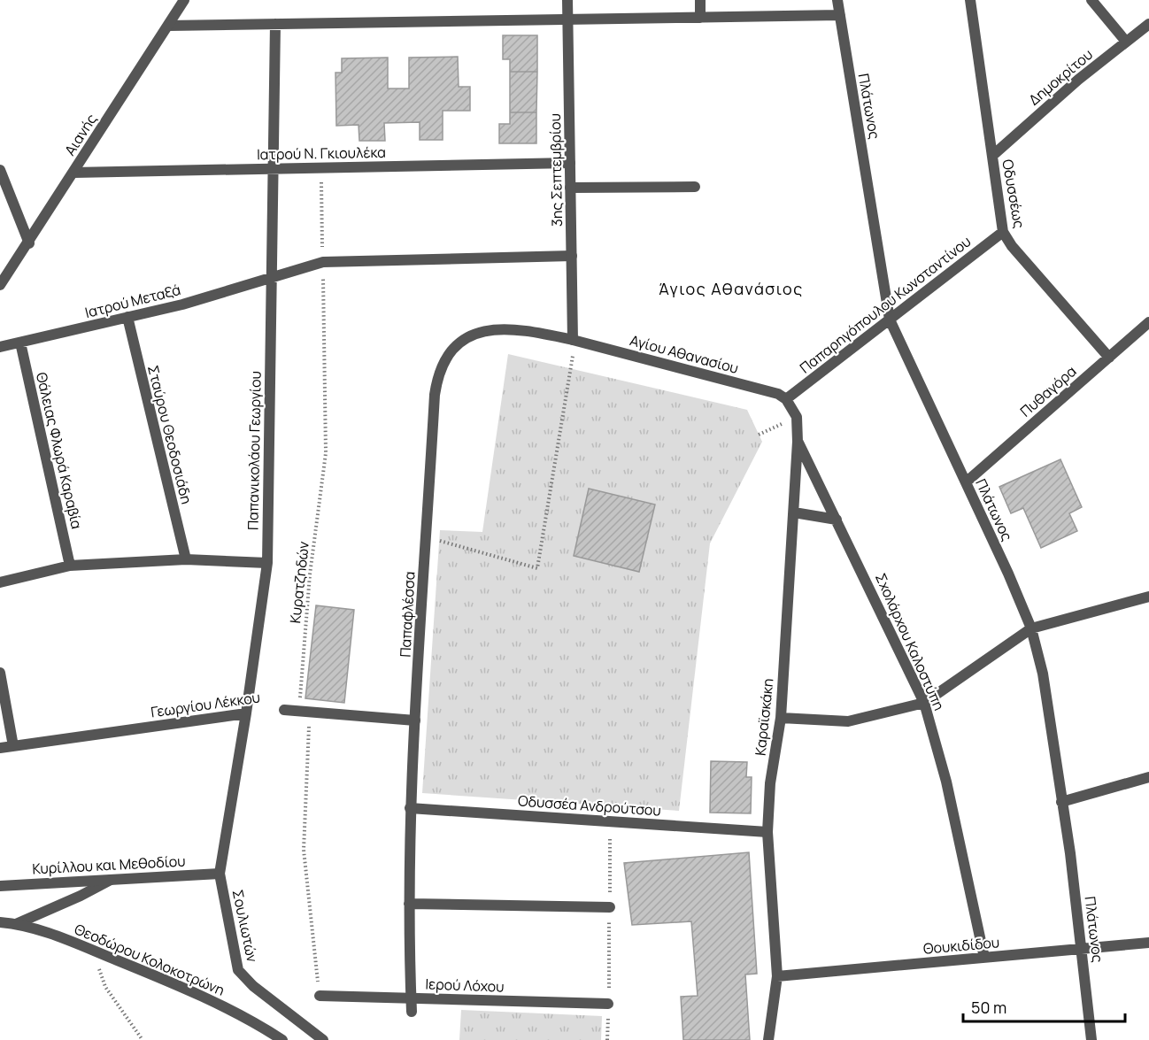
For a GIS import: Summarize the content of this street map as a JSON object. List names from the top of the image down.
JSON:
{
  "streets": {
    "street": [
      "Δημοκρίτου",
      "Πλάτωνος",
      "Αιανής",
      "Ιατρού N. Γκιουλέκα",
      "3ης Σεπτεμβρίου",
      "Οδυσσέως",
      "Ιατρού Μεταξά",
      "Παπαρηγόπουλου Κωνσταντίνου",
      "Αγίου Αθανασίου",
      "Πυθαγόρα",
      "Σταύρου Θεοδοσιάδη",
      "Θάλειας Φλωρά Καραβία",
      "Παπανικολάου Γεωργίου",
      "Παπαφλέσσα",
      "Σχολάρχου Καλοστύπη",
      "Γεωργίου Λέκκου",
      "Καραϊσκάκη",
      "Οδυσσέα Ανδρούτσου",
      "Κυρίλλου και Μεθοδίου",
      "Σουλιωτών",
      "Θουκιδίδου",
      "Θεοδώρου Κολοκοτρώνη",
      "Ιερού Λόχου"
    ],
    "path": ["Κυρατζηδών"]
  },
  "crossings": [
    ["Δημοκρίτου", "Οδυσσέως"],
    ["Πλάτωνος", "Παπαρηγόπουλου Κωνσταντίνου"],
    ["Πλάτωνος", "Πυθαγόρα"],
    ["Πλάτωνος", "Θουκιδίδου"],
    ["Αιανής", "Ιατρού N. Γκιουλέκα"],
    ["Ιατρού N. Γκιουλέκα", "3ης Σεπτεμβρίου"],
    ["Ιατρού N. Γκιουλέκα", "Παπανικολάου Γεωργίου"],
    ["Ιατρού N. Γκιουλέκα", "Κυρατζηδών"],
    ["3ης Σεπτεμβρίου", "Ιατρού Μεταξά"],
    ["3ης Σεπτεμβρίου", "Αγίου Αθανασίου"],
    ["3ης Σεπτεμβρίου", "Παπαφλέσσα"],
    ["Οδυσσέως", "Παπαρηγόπουλου Κωνσταντίνου"],
    ["Οδυσσέως", "Πυθαγόρα"],
    ["Ιατρού Μεταξά", "Σταύρου Θεοδοσιάδη"],
    ["Ιατρού Μεταξά", "Θάλειας Φλωρά Καραβία"],
    ["Ιατρού Μεταξά", "Παπανικολάου Γεωργίου"],
    ["Ιατρού Μεταξά", "Κυρατζηδών"],
    ["Παπαρηγόπουλου Κωνσταντίνου", "Αγίου Αθανασίου"],
    ["Παπαρηγόπουλου Κωνσταντίνου", "Καραϊσκάκη"],
    ["Αγίου Αθανασίου", "Παπαφλέσσα"],
    ["Αγίου Αθανασίου", "Καραϊσκάκη"],
    ["Παπανικολάου Γεωργίου", "Γεωργίου Λέκκου"],
    ["Παπανικολάου Γεωργίου", "Κυρίλλου και Μεθοδίου"],
    ["Παπανικολάου Γεωργίου", "Σουλιωτών"],
    ["Κυρατζηδών", "Ιερού Λόχου"],
    ["Παπαφλέσσα", "Οδυσσέα Ανδρούτσου"],
    ["Παπαφλέσσα", "Ιερού Λόχου"],
    ["Σχολάρχου Καλοστύπη", "Καραϊσκάκη"],
    ["Σχολάρχου Καλοστύπη", "Θουκιδίδου"],
    ["Καραϊσκάκη", "Οδυσσέα Ανδρούτσου"],
    ["Καραϊσκάκη", "Θουκιδίδου"],
    ["Κυρίλλου και Μεθοδίου", "Σουλιωτών"]
  ],
  "districts": ["Άγιος Αθανάσιος"],
  "scale_bar": "50 m"
}
